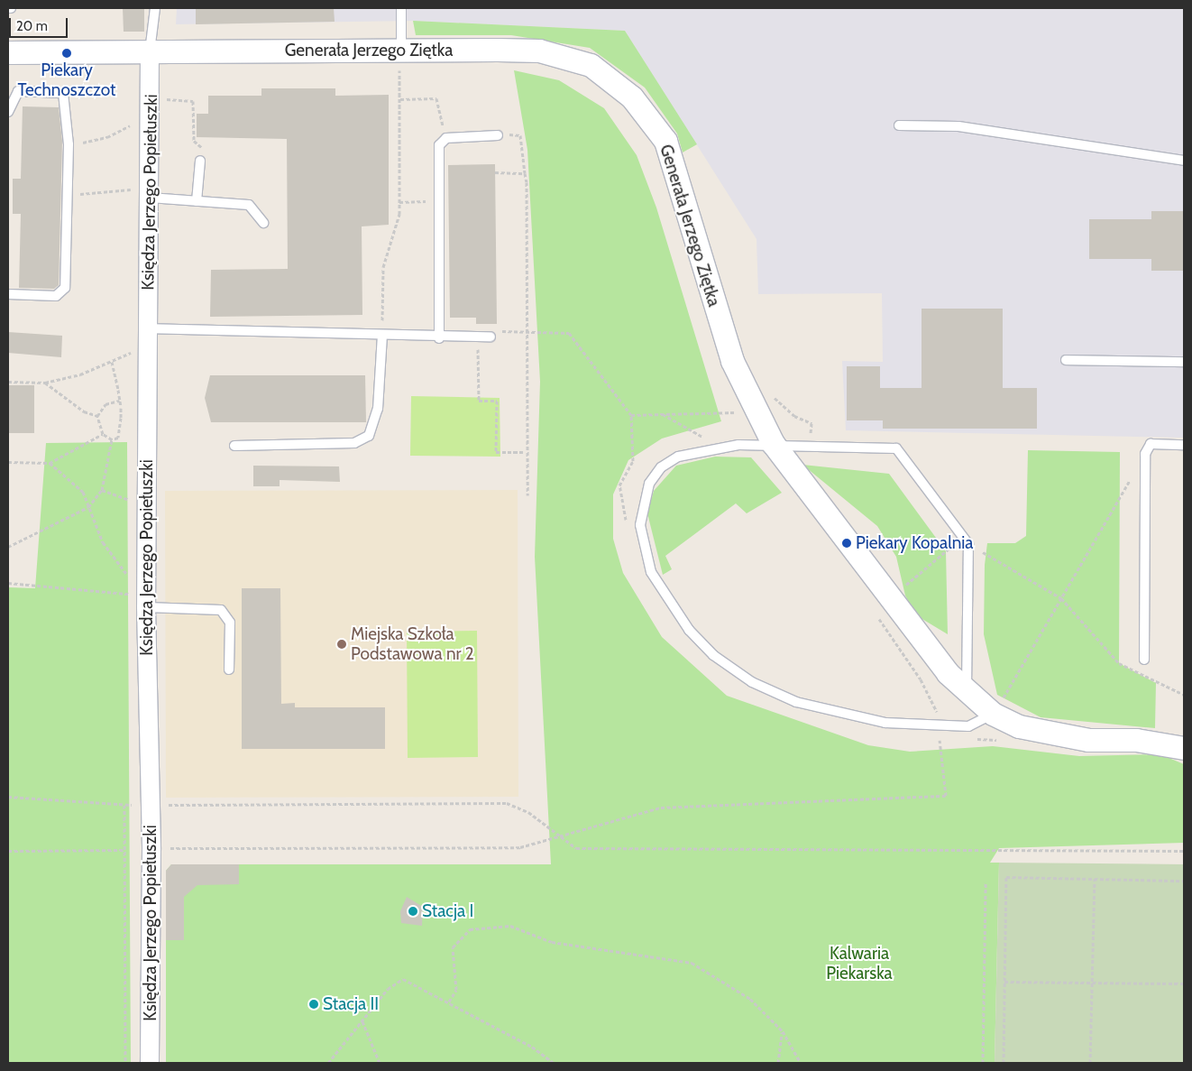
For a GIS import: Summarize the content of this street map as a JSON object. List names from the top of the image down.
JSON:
{
  "streets": {
    "street": ["Generała Jerzego Ziętka", "Księdza Jerzego Popiełuszki"]
  },
  "crossings": [
    ["Generała Jerzego Ziętka", "Księdza Jerzego Popiełuszki"]
  ],
  "parks": ["Kalwaria Piekarska"],
  "places": [
    "Piekary Technoszczot",
    "Piekary Kopalnia",
    "Miejska Szkoła Podstawowa nr 2",
    "Stacja I",
    "Stacja II"
  ],
  "scale_bar": "20 m"
}
